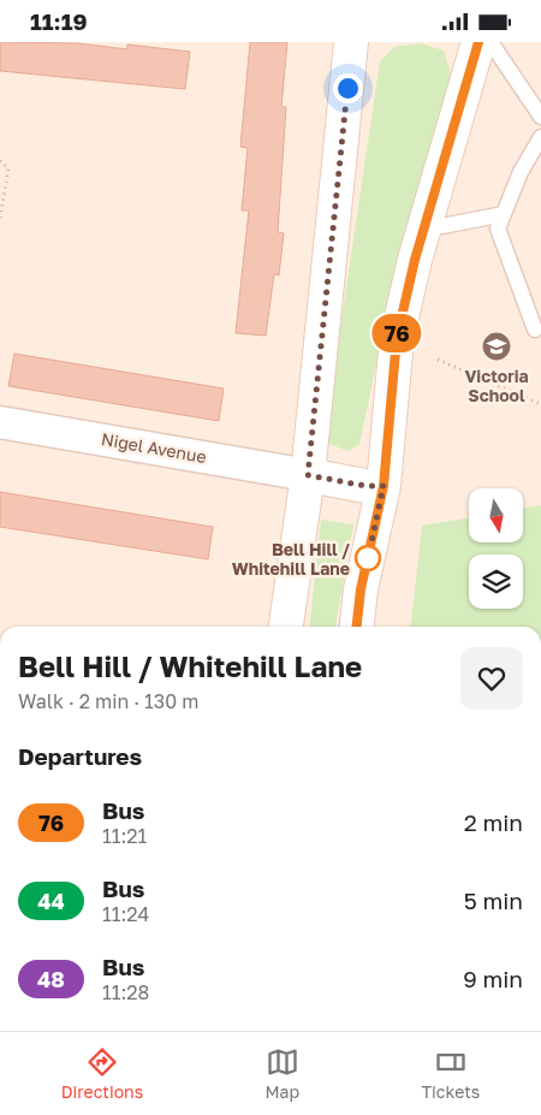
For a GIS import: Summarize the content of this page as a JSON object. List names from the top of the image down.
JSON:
{
  "streets": {
    "street": ["Nigel Avenue"]
  },
  "places": {
    "school or university": ["Victoria School"],
    "other": ["Bell Hill / Whitehill Lane"]
  },
  "lines": ["bus line 76"],
  "north": "bottom",
  "page": {
    "status": "11:19",
    "on_map": "76",
    "heading": [
      ["Bell Hill / Whitehill Lane", "Walk · 2 min · 130 m"],
      "Departures"
    ],
    "list": [
      {
        "mark": "76",
        "name": "Bus",
        "note": "11:21",
        "value": "2 min"
      },
      {
        "mark": "44",
        "name": "Bus",
        "note": "11:24",
        "value": "5 min"
      },
      {
        "mark": "48",
        "name": "Bus",
        "note": "11:28",
        "value": "9 min"
      }
    ],
    "tabs": ["Directions", "Map", "Tickets"]
  }
}
